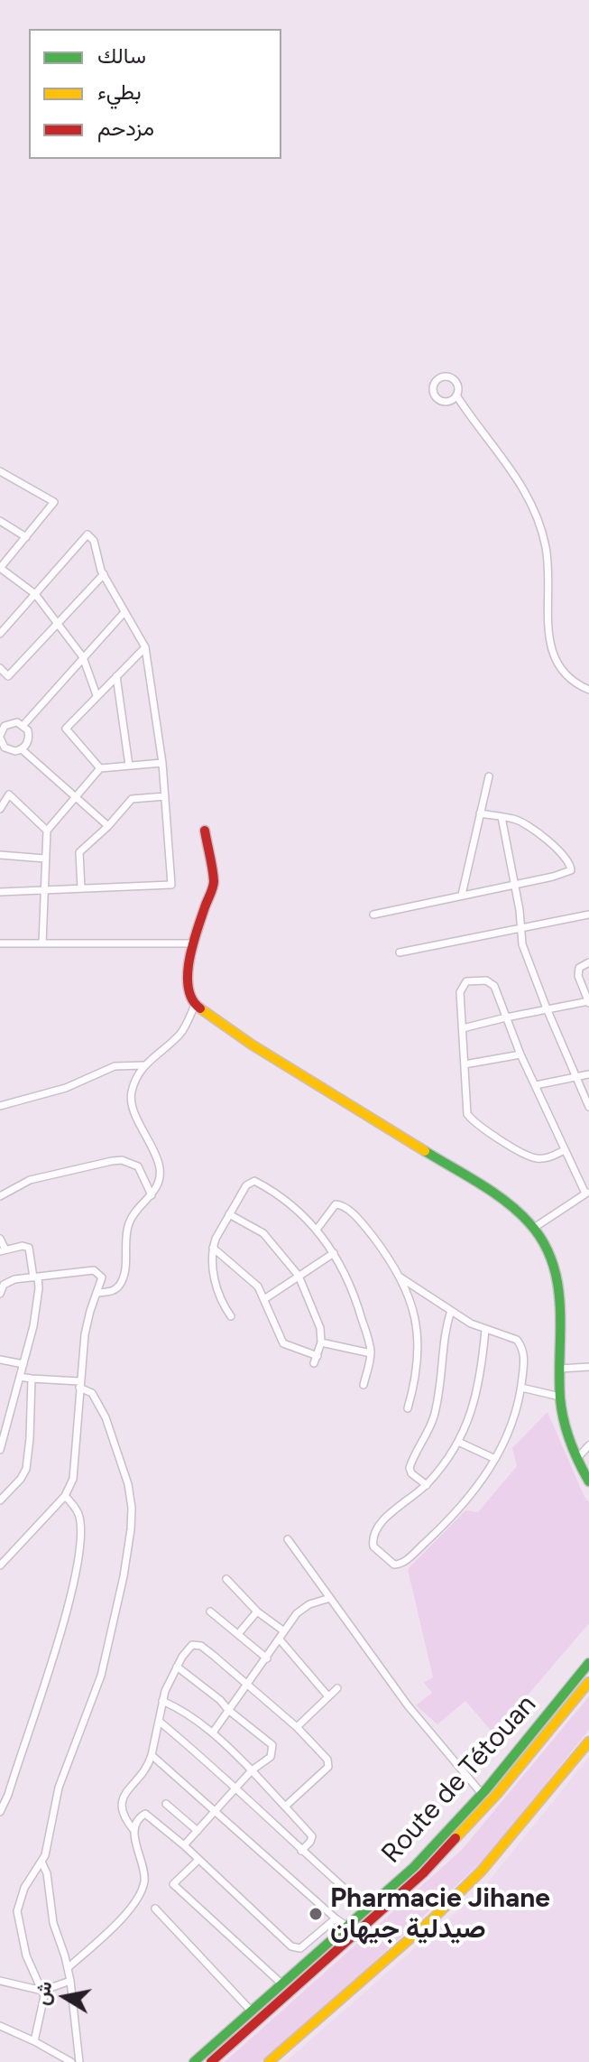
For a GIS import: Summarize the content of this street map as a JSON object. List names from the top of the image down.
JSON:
{
  "streets": {
    "main road": ["Route de Tétouan"]
  },
  "places": ["Pharmacie Jihane صيدلية جيهان"],
  "legend": ["سالك", "بطيء", "مزدحم"],
  "north": "left"
}
